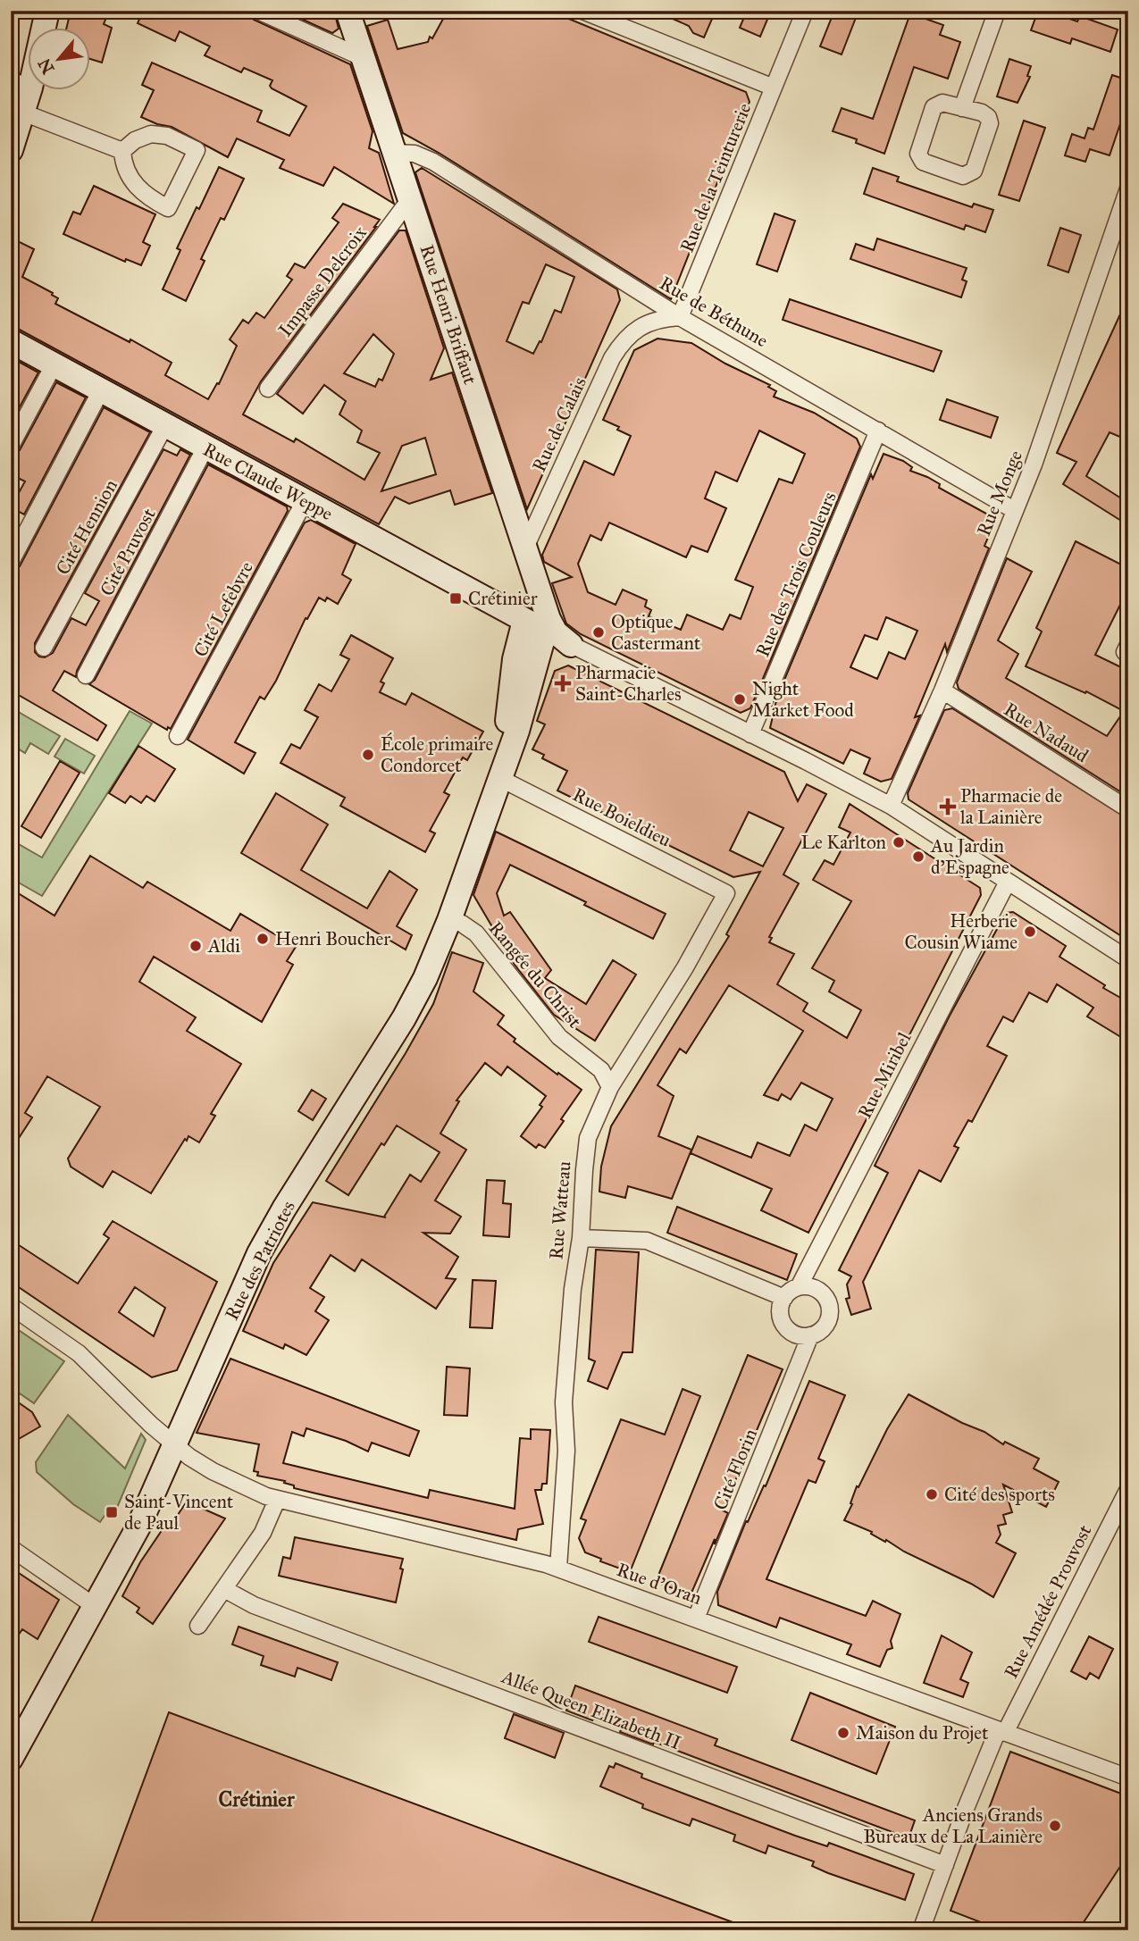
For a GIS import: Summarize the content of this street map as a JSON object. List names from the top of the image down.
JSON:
{
  "streets": {
    "street": [
      "Rue de la Teinturerie",
      "Impasse Delcroix",
      "Rue de Béthune",
      "Rue Henri Briffaut",
      "Rue de Calais",
      "Rue Claude Weppe",
      "Rue Monge",
      "Cité Hennion",
      "Cité Pruvost",
      "Rue des Trois Couleurs",
      "Cité Lefebvre",
      "Rue Nadaud",
      "Rue Boieldieu",
      "Rangée du Christ",
      "Rue Miribel",
      "Rue Watteau",
      "Rue des Patriotes",
      "Cité Florin",
      "Rue d'Oran",
      "Rue Amédée Prouvost",
      "Allée Queen Elizabeth II"
    ]
  },
  "crossings": [
    ["Rue de la Teinturerie", "Rue de Béthune"],
    ["Rue de la Teinturerie", "Rue de Calais"],
    ["Impasse Delcroix", "Rue Henri Briffaut"],
    ["Rue de Béthune", "Rue Henri Briffaut"],
    ["Rue de Béthune", "Rue de Calais"],
    ["Rue de Béthune", "Rue Monge"],
    ["Rue de Béthune", "Rue des Trois Couleurs"],
    ["Rue Henri Briffaut", "Rue de Calais"],
    ["Rue Henri Briffaut", "Rue Claude Weppe"],
    ["Rue Henri Briffaut", "Rue des Patriotes"],
    ["Rue Claude Weppe", "Cité Hennion"],
    ["Rue Claude Weppe", "Cité Pruvost"],
    ["Rue Claude Weppe", "Cité Lefebvre"],
    ["Rue Claude Weppe", "Rue des Patriotes"],
    ["Rue Monge", "Rue Nadaud"],
    ["Rue Boieldieu", "Rue Watteau"],
    ["Rue Boieldieu", "Rue des Patriotes"],
    ["Rangée du Christ", "Rue Watteau"],
    ["Rangée du Christ", "Rue des Patriotes"],
    ["Rue Miribel", "Cité Florin"],
    ["Rue Watteau", "Rue d'Oran"],
    ["Rue des Patriotes", "Rue d'Oran"],
    ["Cité Florin", "Rue d'Oran"],
    ["Rue d'Oran", "Rue Amédée Prouvost"],
    ["Rue Amédée Prouvost", "Allée Queen Elizabeth II"]
  ],
  "districts": ["Crétinier"],
  "places": {
    "transit": ["Crétinier", "Saint-Vincent de Paul"],
    "other": [
      "Optique Castermant",
      "Night Market Food",
      "École primaire Condorcet",
      "Le Karlton",
      "Au Jardin d'Espagne",
      "Herberie Cousin Wiame",
      "Henri Boucher",
      "Aldi",
      "Cité des sports",
      "Maison du Projet",
      "Anciens Grands Bureaux de La Lainière"
    ],
    "health": ["Pharmacie Saint-Charles", "Pharmacie de la Lainière"]
  },
  "north": "bottom left"
}
